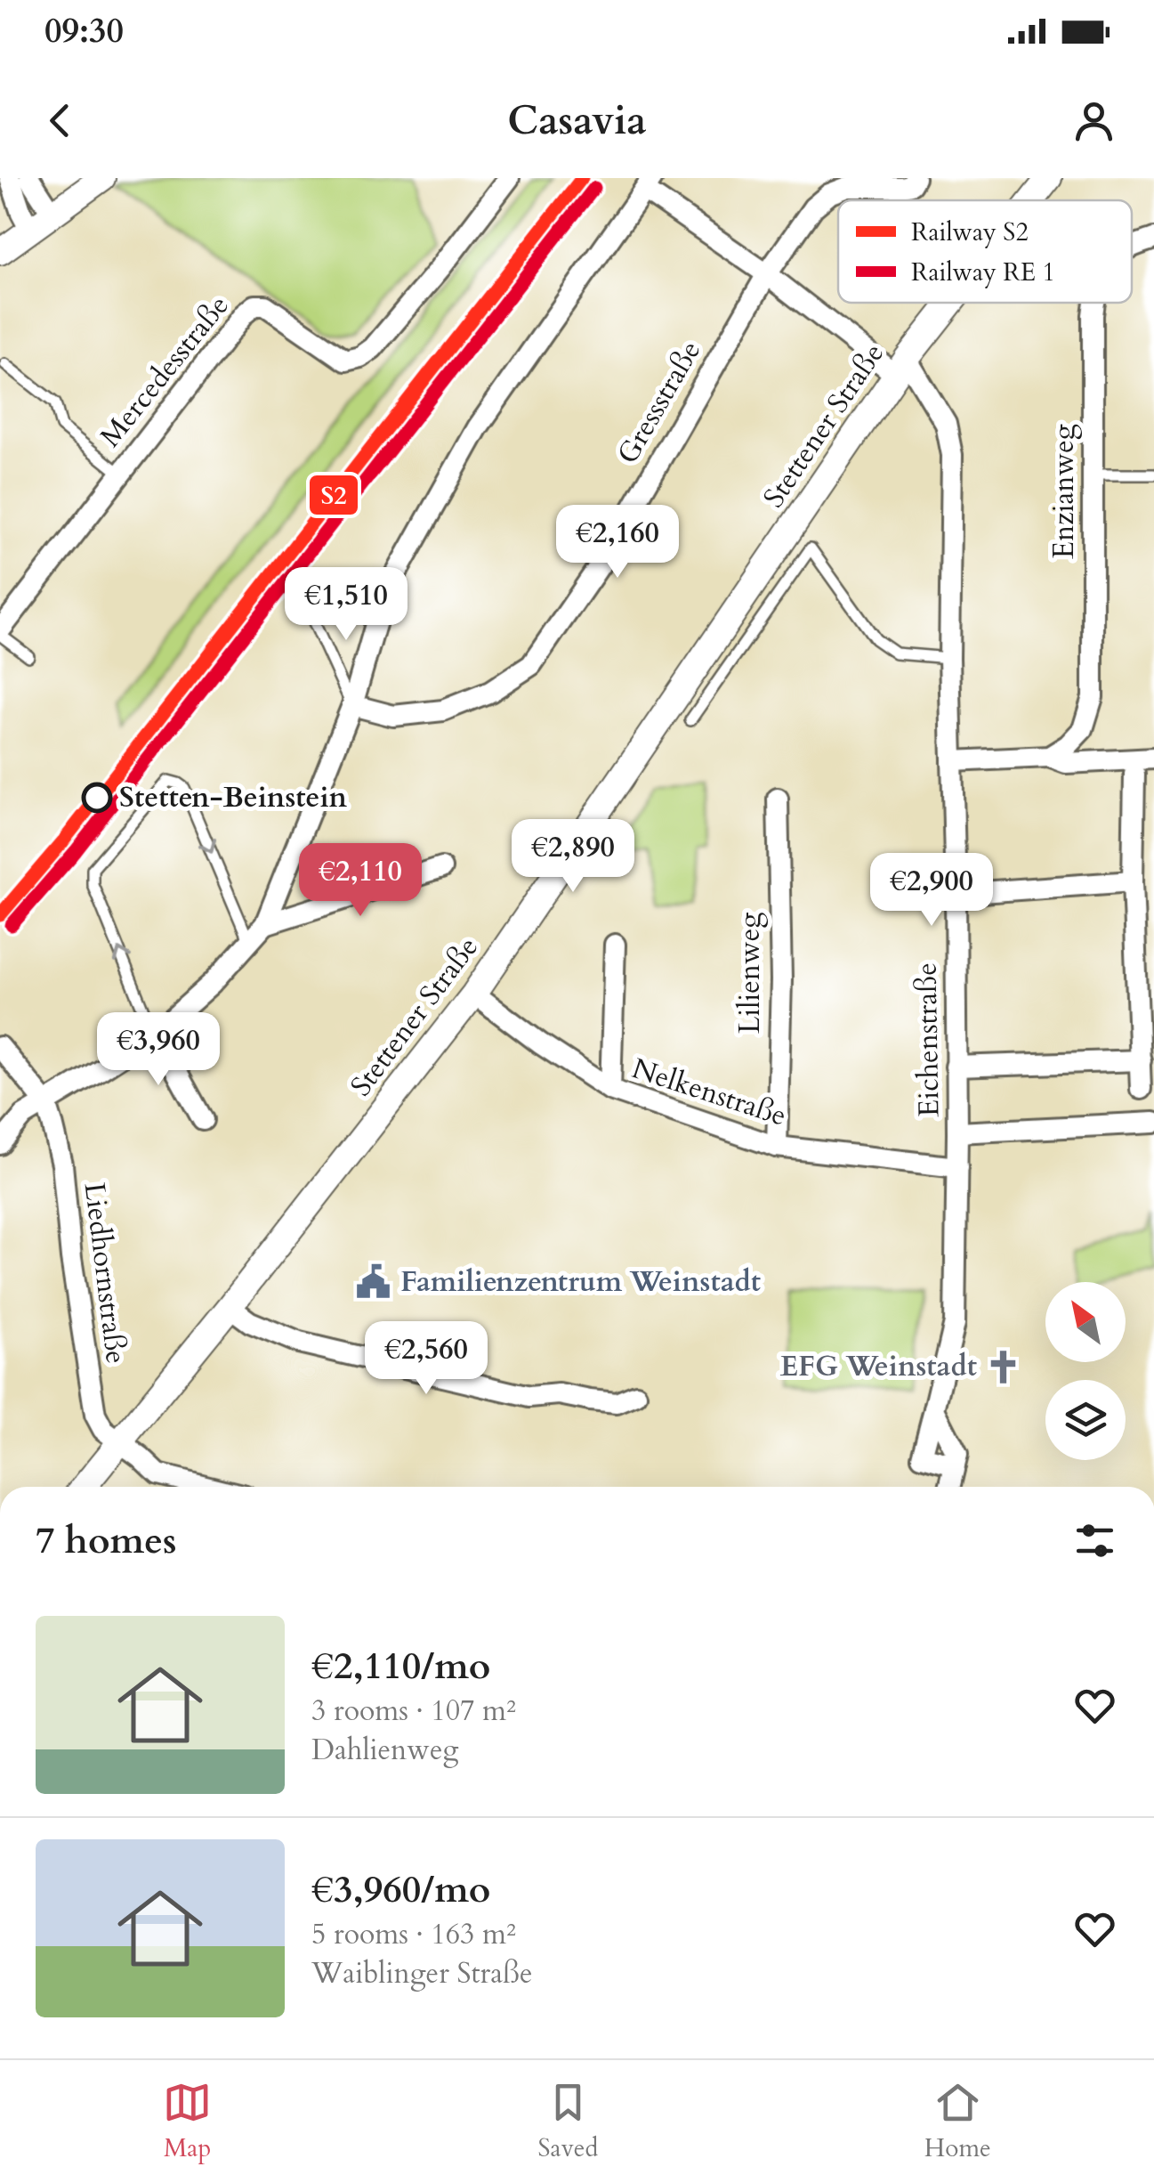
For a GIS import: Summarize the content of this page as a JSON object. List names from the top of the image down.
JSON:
{
  "streets": {
    "street": [
      "Mercedesstraße",
      "Gressstraße",
      "Stettener Straße",
      "Enzianweg",
      "Lilienweg",
      "Eichenstraße",
      "Nelkenstraße",
      "Liedhornstraße"
    ]
  },
  "crossings": [
    ["Stettener Straße", "Eichenstraße"],
    ["Stettener Straße", "Nelkenstraße"],
    ["Stettener Straße", "Liedhornstraße"],
    ["Lilienweg", "Nelkenstraße"],
    ["Eichenstraße", "Nelkenstraße"]
  ],
  "places": {
    "other": ["Stetten-Beinstein"],
    "public building": ["Familienzentrum Weinstadt"],
    "church": ["EFG Weinstadt"]
  },
  "lines": ["rail line S2"],
  "legend": ["Railway S2", "Railway RE 1"],
  "north": "top left",
  "page": {
    "status": "09:30",
    "header": "Casavia",
    "price": [
      "€2,160",
      "€1,510",
      "€2,890",
      "€2,110",
      "€2,900",
      "€3,960",
      "€2,560"
    ],
    "heading": "7 homes",
    "list": [
      {
        "name": "€2,110/mo",
        "note": "3 rooms · 107 m² · Dahlienweg"
      },
      {
        "name": "€3,960/mo",
        "note": "5 rooms · 163 m² · Waiblinger Straße"
      }
    ],
    "tabs": ["Map", "Saved", "Home"]
  }
}
